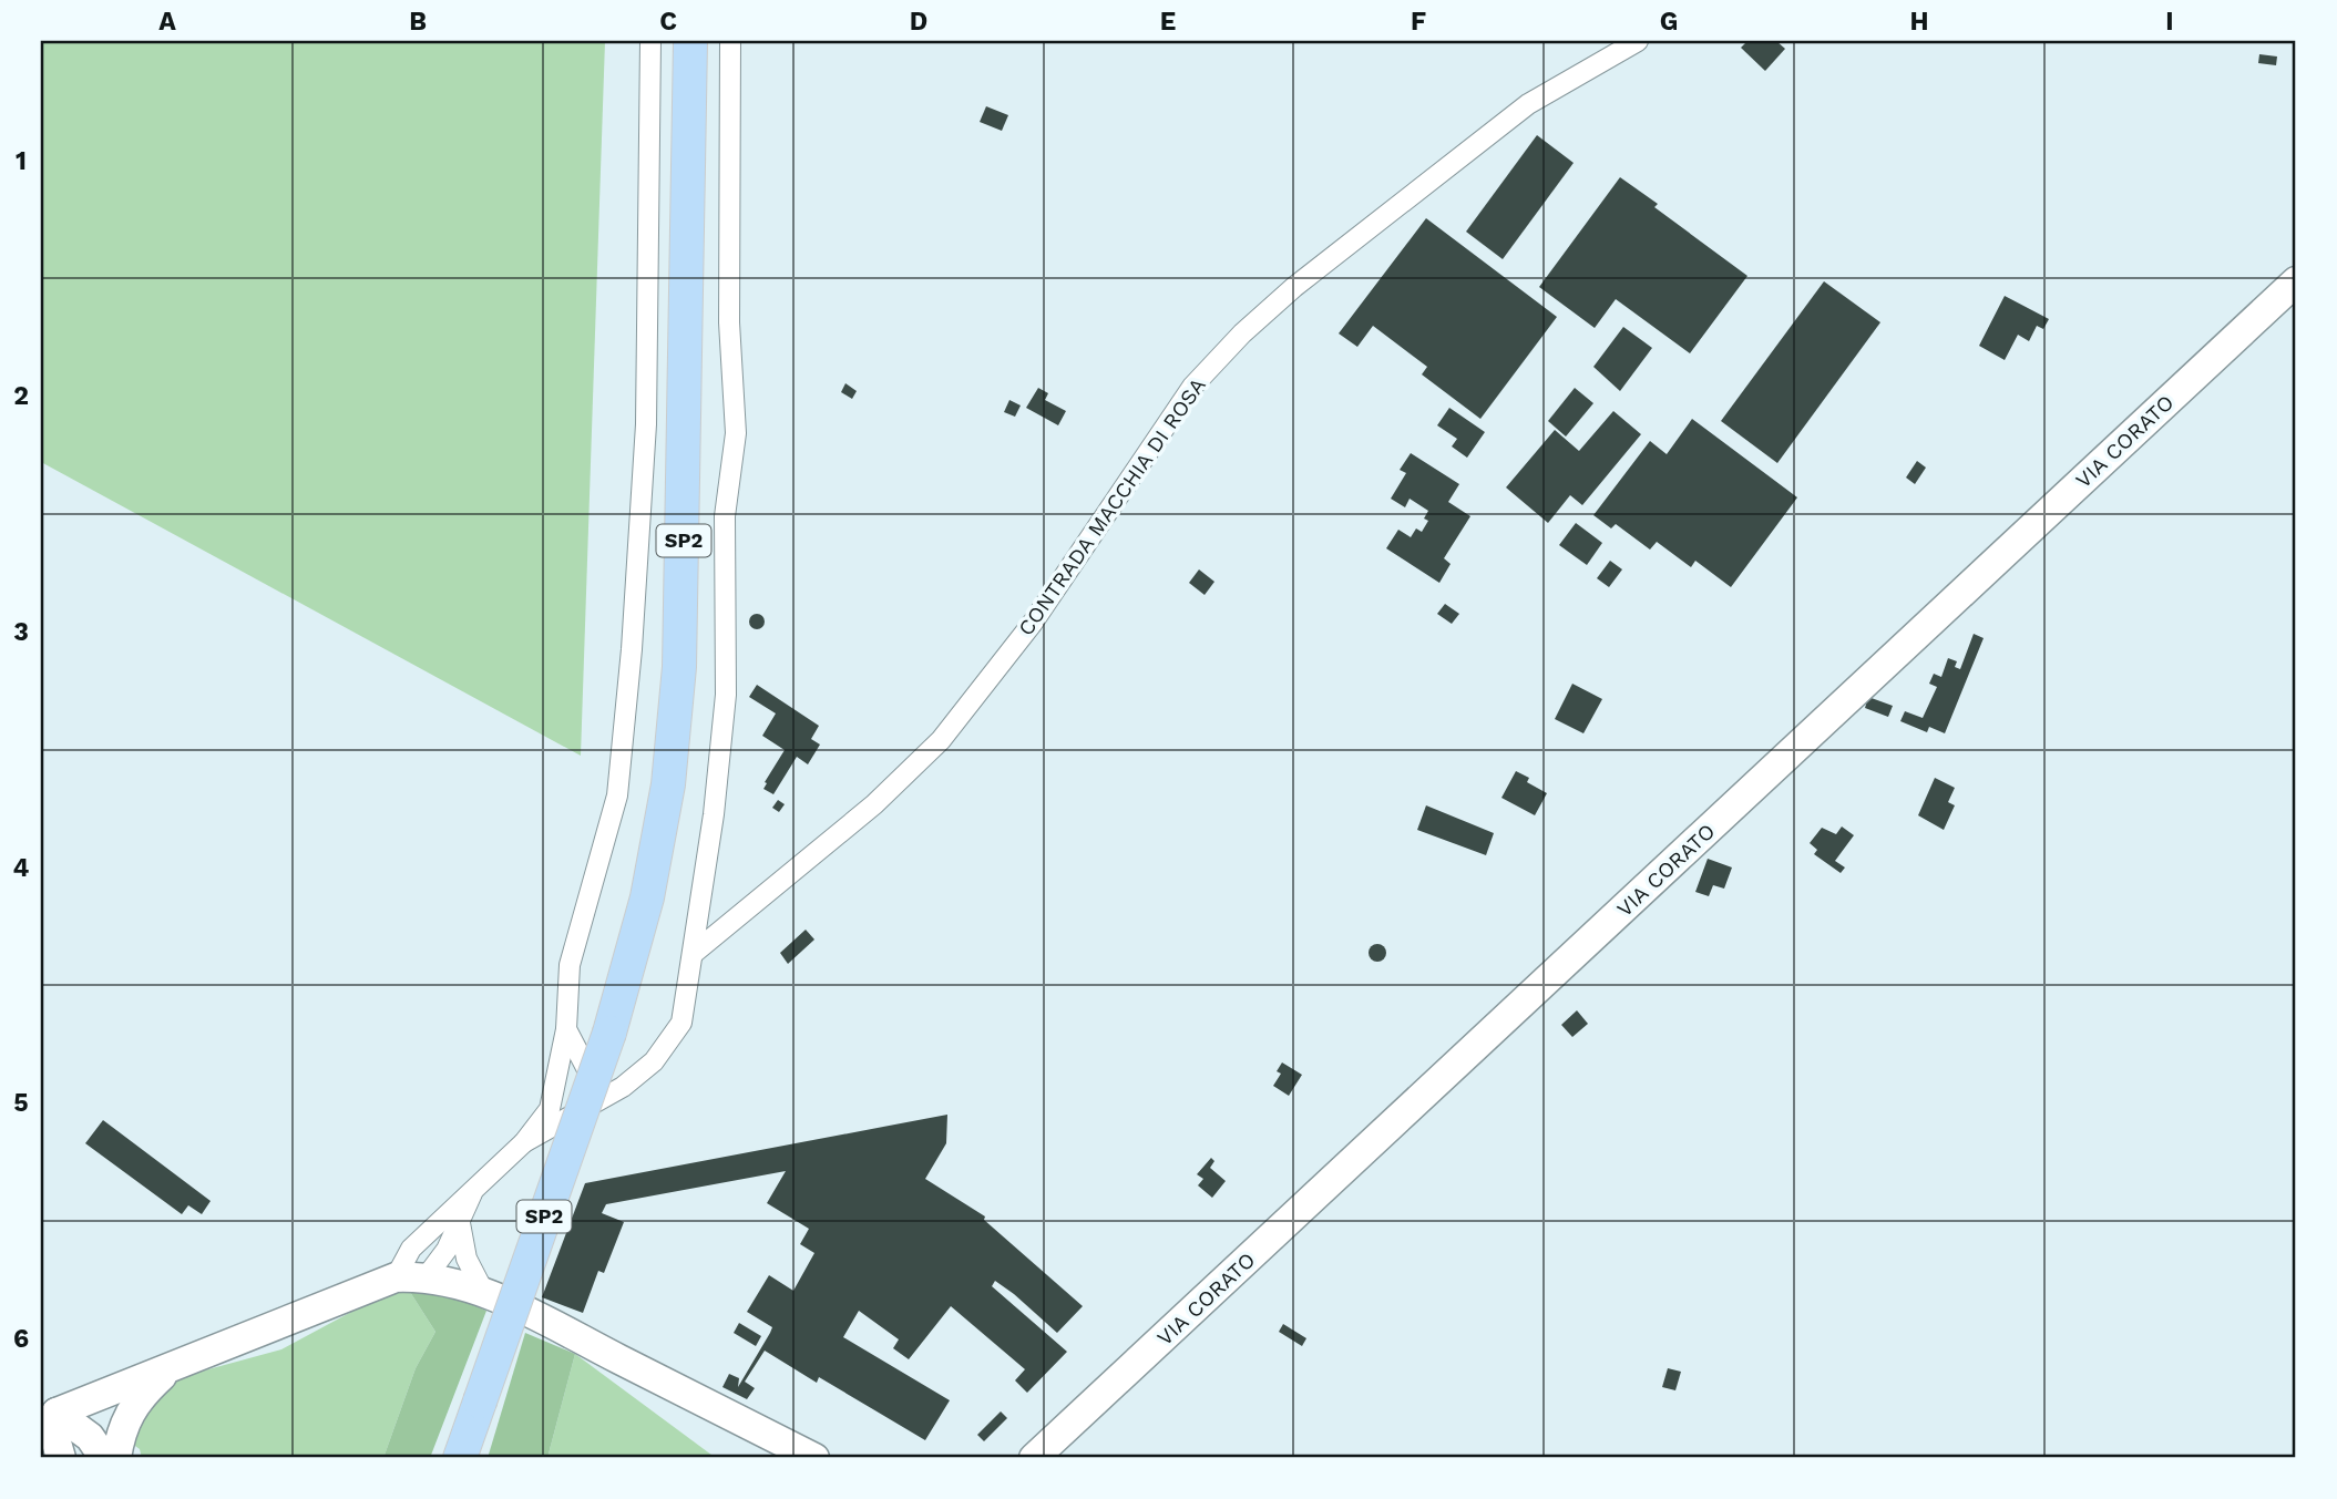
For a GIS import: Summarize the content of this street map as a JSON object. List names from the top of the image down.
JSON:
{
  "streets": {
    "main road": ["VIA CORATO", "SP2"],
    "street": ["CONTRADA MACCHIA DI ROSA"]
  },
  "grid": {
    "columns": [
      "A",
      "B",
      "C",
      "D",
      "E",
      "F",
      "G",
      "H",
      "I"
    ],
    "rows": [
      "1",
      "2",
      "3",
      "4",
      "5",
      "6"
    ]
  }
}
